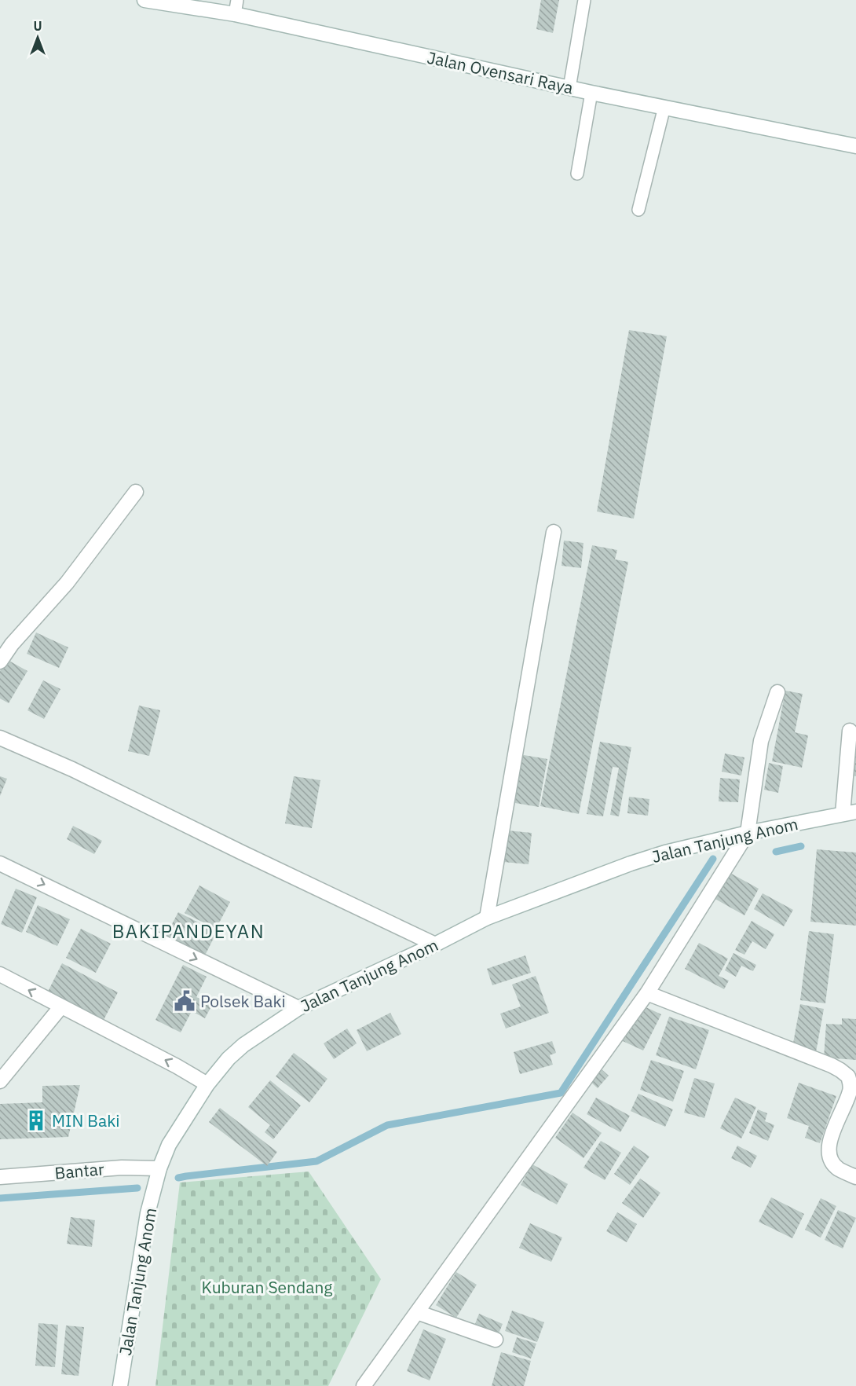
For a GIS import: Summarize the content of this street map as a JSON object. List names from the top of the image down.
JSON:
{
  "streets": {
    "street": ["Jalan Ovensari Raya", "Jalan Tanjung Anom", "Bantar"]
  },
  "crossings": [
    ["Jalan Tanjung Anom", "Bantar"]
  ],
  "districts": ["BAKIPANDEYAN"],
  "parks": ["Kuburan Sendang"],
  "places": {
    "public building": ["Polsek Baki"],
    "building": ["MIN Baki"]
  },
  "north": "top"
}
